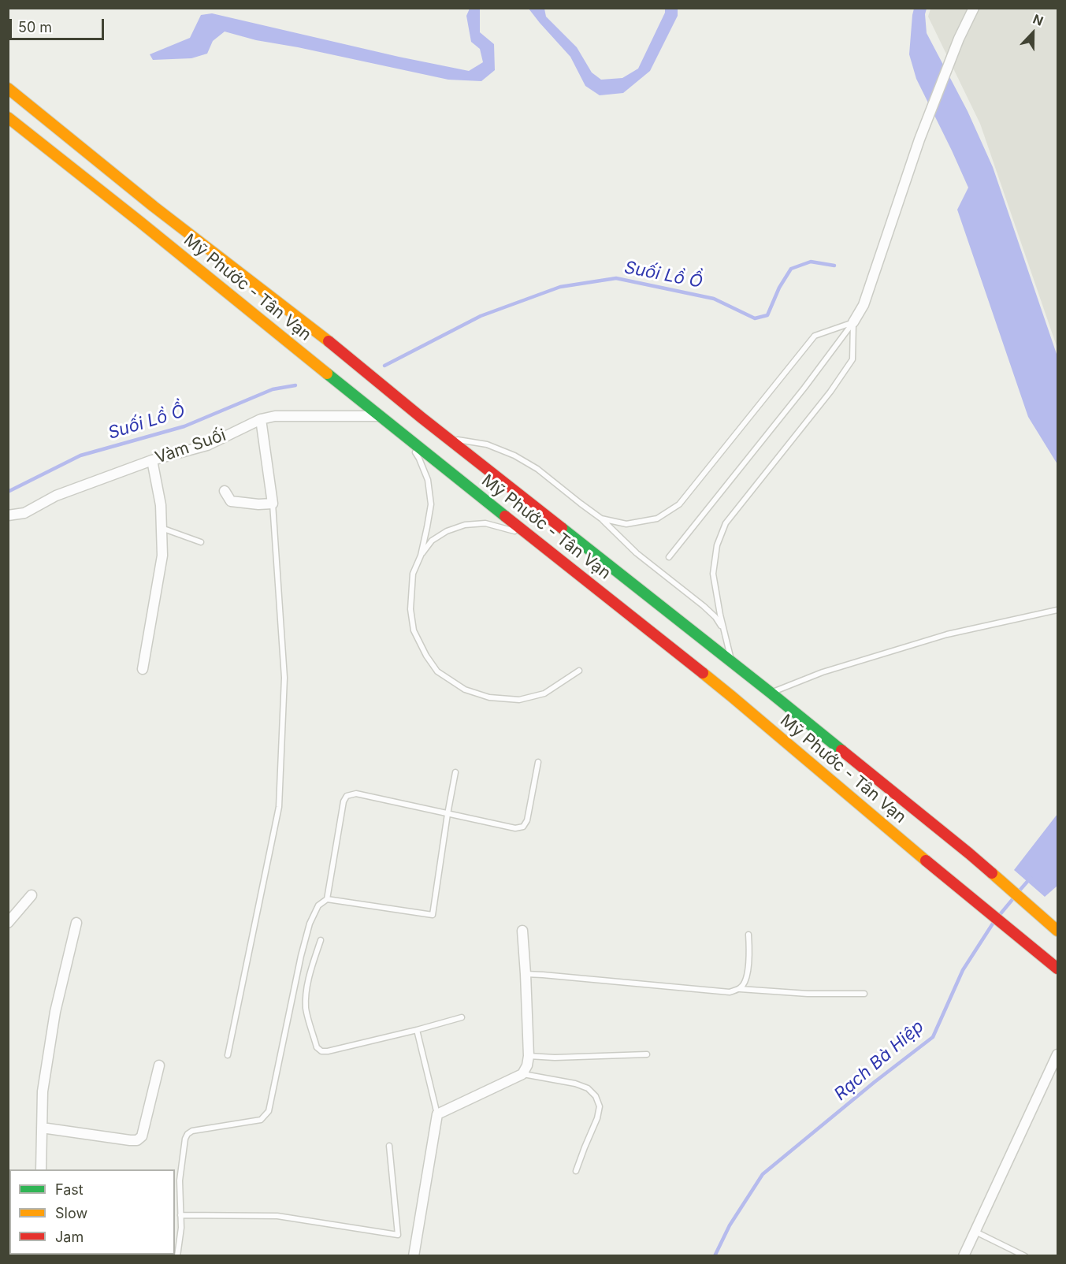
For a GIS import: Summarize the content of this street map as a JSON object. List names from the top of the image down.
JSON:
{
  "streets": {
    "main road": ["Mỹ Phước - Tân Vạn"],
    "street": ["Vàm Suối"]
  },
  "crossings": [
    ["Mỹ Phước - Tân Vạn", "Vàm Suối"]
  ],
  "water": ["Suối Lồ Ồ", "Rạch Bà Hiệp"],
  "legend": ["Fast", "Slow", "Jam"],
  "scale_bar": "50 m",
  "north": "top"
}
